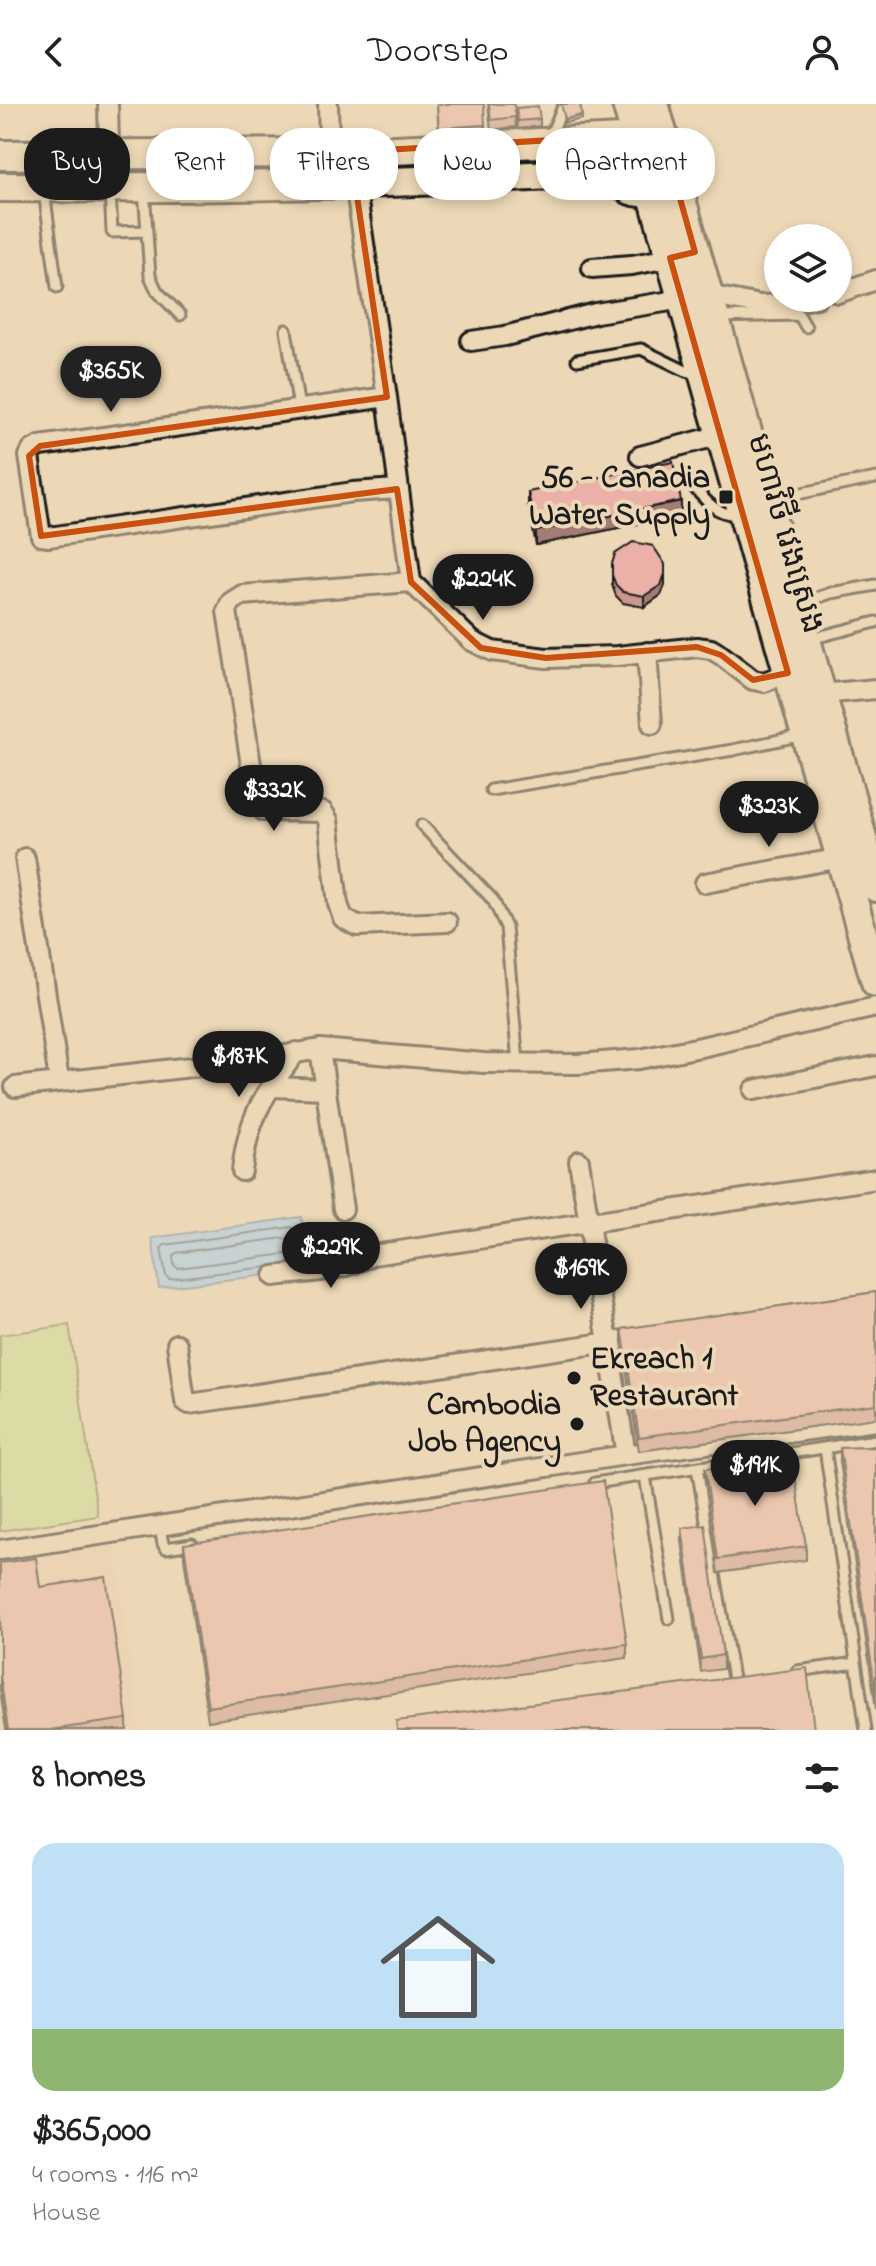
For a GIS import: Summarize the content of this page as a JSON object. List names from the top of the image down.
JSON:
{
  "streets": {
    "main road": ["មហាវិថី វេងស្រេង"]
  },
  "places": {
    "transit": ["56 - Canadia Water Supply"],
    "other": ["Ekreach 1 Restaurant", "Cambodia Job Agency"]
  },
  "page": {
    "header": "Doorstep",
    "chip": [
      "Buy",
      "Rent",
      "Filters",
      "New",
      "Apartment"
    ],
    "price": [
      "$365K",
      "$224K",
      "$332K",
      "$323K",
      "$187K",
      "$229K",
      "$169K",
      "$191K"
    ],
    "heading": "8 homes",
    "list": [
      {
        "name": "$365,000",
        "note": "4 rooms · 116 m² · House"
      }
    ]
  }
}
